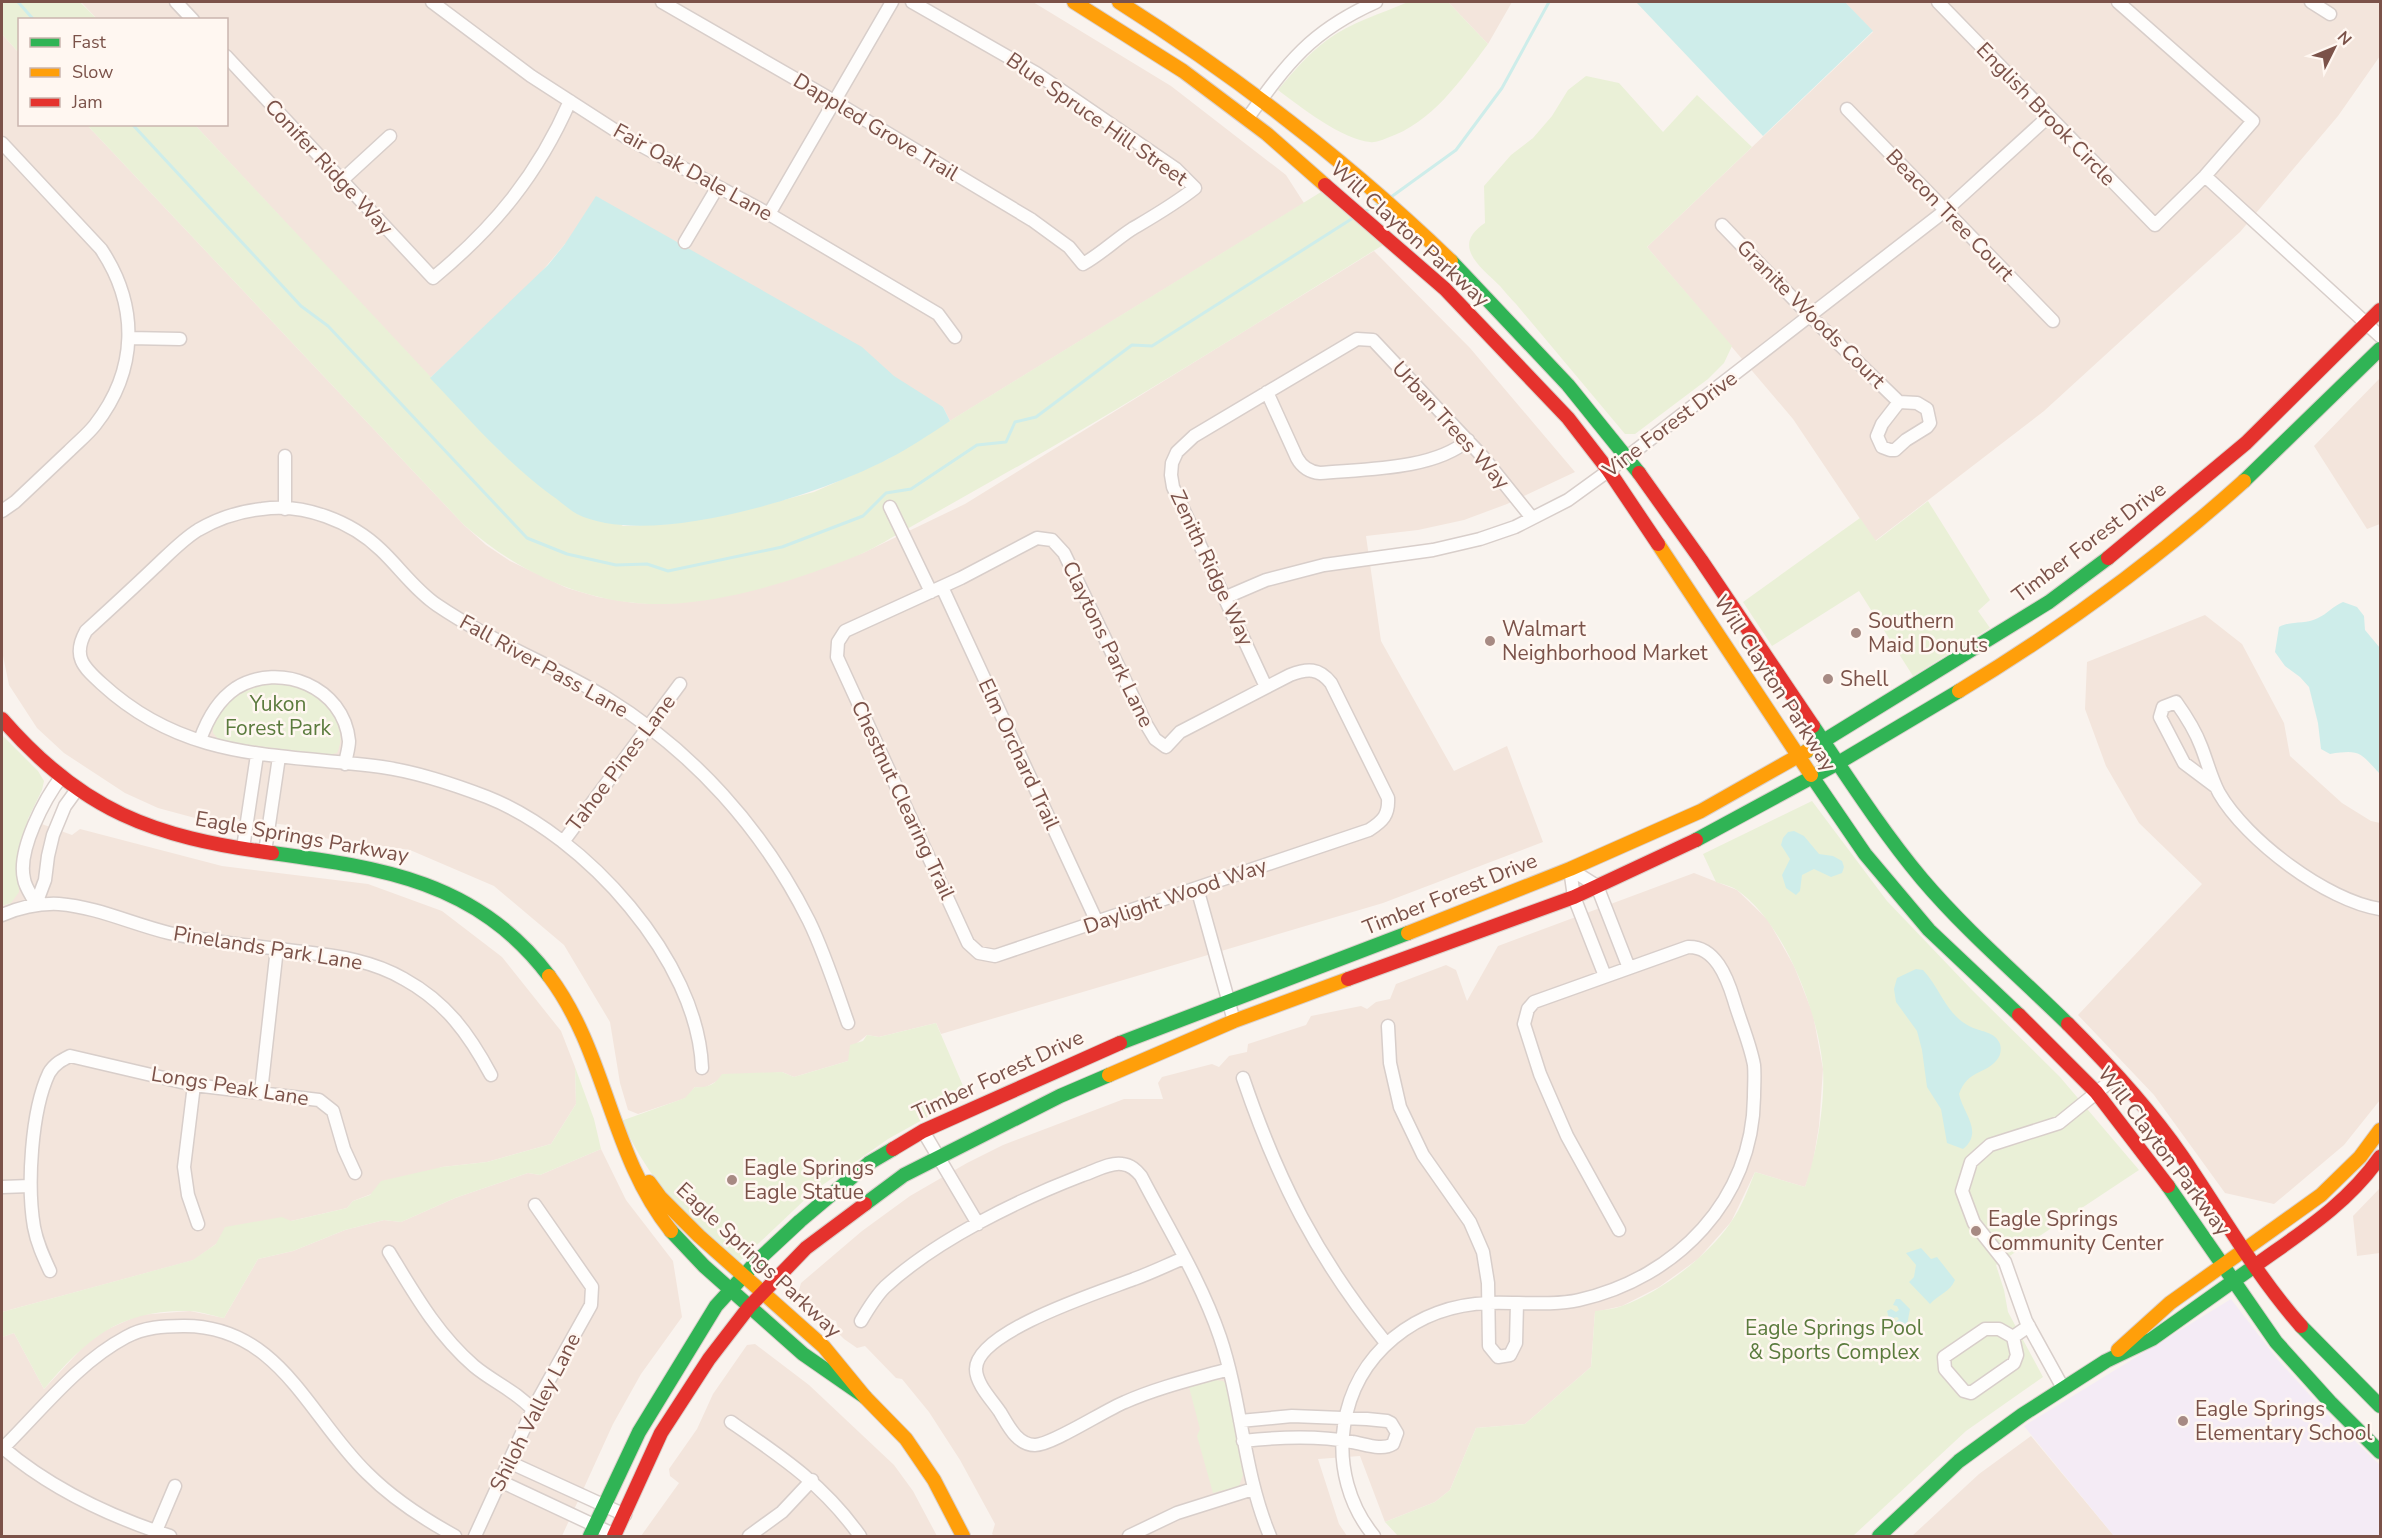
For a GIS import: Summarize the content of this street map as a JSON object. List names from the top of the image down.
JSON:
{
  "streets": {
    "main road": ["Will Clayton Parkway", "Timber Forest Drive", "Eagle Springs Parkway"],
    "street": [
      "English Brook Circle",
      "Blue Spruce Hill Street",
      "Dappled Grove Trail",
      "Conifer Ridge Way",
      "Fair Oak Dale Lane",
      "Beacon Tree Court",
      "Granite Woods Court",
      "Vine Forest Drive",
      "Urban Trees Way",
      "Zenith Ridge Way",
      "Claytons Park Lane",
      "Fall River Pass Lane",
      "Elm Orchard Trail",
      "Tahoe Pines Lane",
      "Chestnut Clearing Trail",
      "Daylight Wood Way",
      "Pinelands Park Lane",
      "Longs Peak Lane",
      "Shiloh Valley Lane"
    ]
  },
  "crossings": [
    ["English Brook Circle", "Vine Forest Drive"],
    ["Blue Spruce Hill Street", "Dappled Grove Trail"],
    ["Conifer Ridge Way", "Fair Oak Dale Lane"],
    ["Beacon Tree Court", "Vine Forest Drive"],
    ["Will Clayton Parkway", "Vine Forest Drive"],
    ["Will Clayton Parkway", "Timber Forest Drive"],
    ["Granite Woods Court", "Vine Forest Drive"],
    ["Vine Forest Drive", "Urban Trees Way"],
    ["Vine Forest Drive", "Zenith Ridge Way"],
    ["Urban Trees Way", "Zenith Ridge Way"],
    ["Timber Forest Drive", "Eagle Springs Parkway"],
    ["Zenith Ridge Way", "Claytons Park Lane"],
    ["Zenith Ridge Way", "Daylight Wood Way"],
    ["Claytons Park Lane", "Elm Orchard Trail"],
    ["Claytons Park Lane", "Chestnut Clearing Trail"],
    ["Claytons Park Lane", "Daylight Wood Way"],
    ["Fall River Pass Lane", "Tahoe Pines Lane"],
    ["Elm Orchard Trail", "Chestnut Clearing Trail"],
    ["Elm Orchard Trail", "Daylight Wood Way"],
    ["Chestnut Clearing Trail", "Daylight Wood Way"]
  ],
  "parks": ["Yukon Forest Park", "Eagle Springs Pool & Sports Complex"],
  "places": [
    "Southern Maid Donuts",
    "Walmart Neighborhood Market",
    "Shell",
    "Eagle Springs Eagle Statue",
    "Eagle Springs Community Center",
    "Eagle Springs Elementary School"
  ],
  "legend": ["Fast", "Slow", "Jam"],
  "north": "top right"
}
